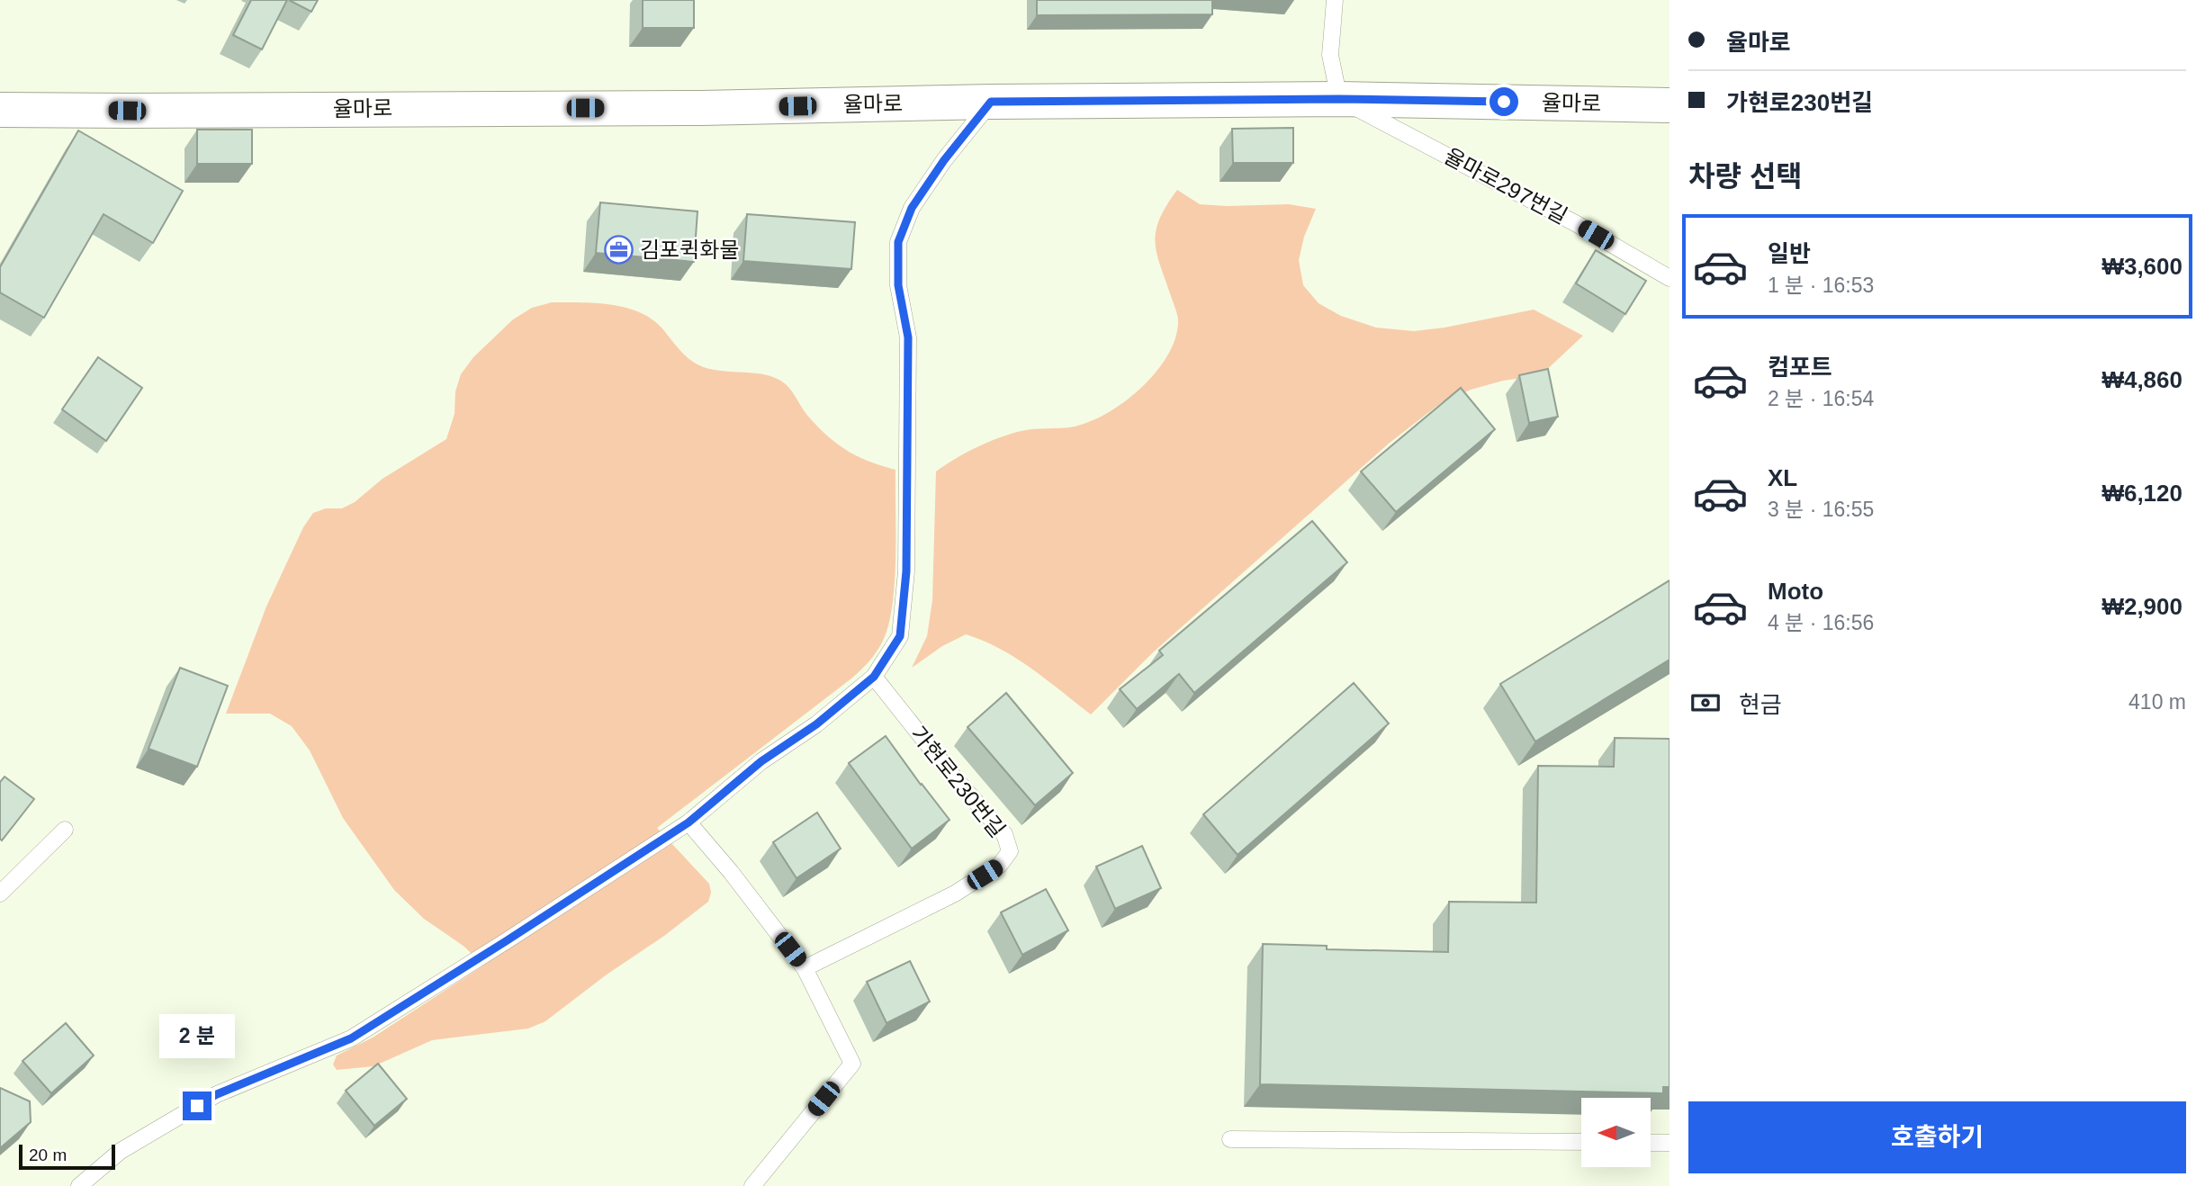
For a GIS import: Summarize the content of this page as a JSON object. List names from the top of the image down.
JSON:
{
  "streets": {
    "street": ["율마로"],
    "lane": ["율마로297번길", "가현로230번길"]
  },
  "crossings": [
    ["율마로", "율마로297번길"]
  ],
  "places": {
    "office": ["김포퀵화물"]
  },
  "scale_bar": "20 m",
  "north": "left",
  "page": {
    "banner": ["율마로", "가현로230번길"],
    "heading": "차량 선택",
    "list": [
      {
        "name": "일반",
        "note": "1 분 · 16:53",
        "value": "₩3,600"
      },
      {
        "name": "컴포트",
        "note": "2 분 · 16:54",
        "value": "₩4,860"
      },
      {
        "name": "XL",
        "note": "3 분 · 16:55",
        "value": "₩6,120"
      },
      {
        "name": "Moto",
        "note": "4 분 · 16:56",
        "value": "₩2,900"
      }
    ],
    "pay": ["현금", "410 m"],
    "bubble": "2 분",
    "buttons": "호출하기",
    "scale": "20 m"
  }
}
